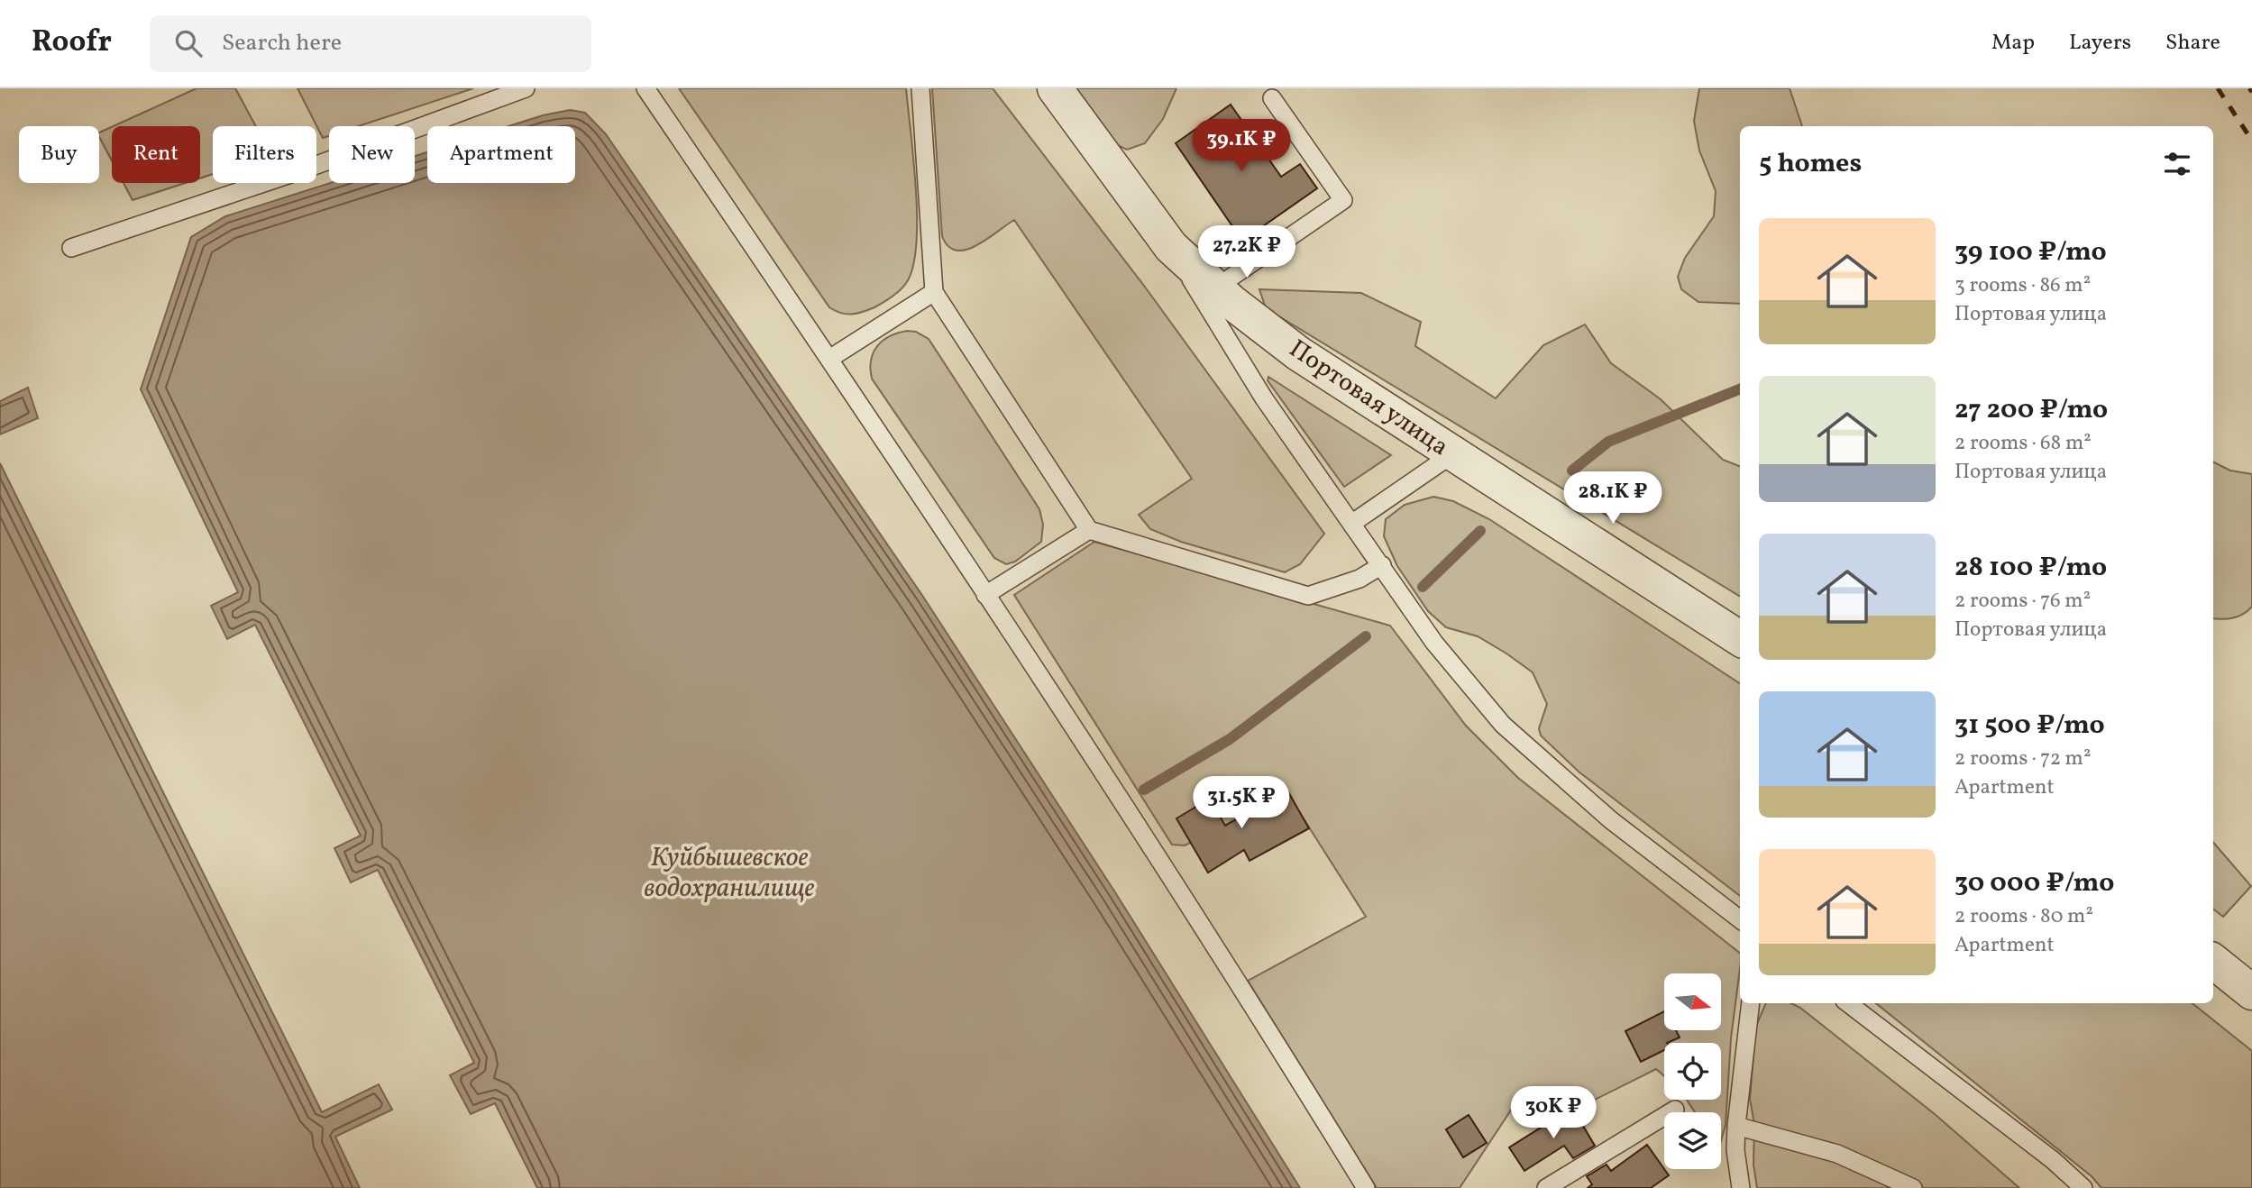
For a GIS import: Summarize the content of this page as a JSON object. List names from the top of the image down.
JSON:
{
  "streets": {
    "street": ["Портовая улица"]
  },
  "water": ["Куйбышевское водохранилище"],
  "north": "right",
  "page": {
    "header": "Roofr",
    "search": "Search here",
    "nav": ["Map", "Layers", "Share"],
    "price": [
      "39.1K ₽",
      "27.2K ₽",
      "28.1K ₽",
      "31.5K ₽",
      "30K ₽"
    ],
    "chip": [
      "Buy",
      "Rent",
      "Filters",
      "New",
      "Apartment"
    ],
    "heading": "5 homes",
    "list": [
      {
        "name": "39 100 ₽/mo",
        "note": "3 rooms · 86 m² · Портовая улица"
      },
      {
        "name": "27 200 ₽/mo",
        "note": "2 rooms · 68 m² · Портовая улица"
      },
      {
        "name": "28 100 ₽/mo",
        "note": "2 rooms · 76 m² · Портовая улица"
      },
      {
        "name": "31 500 ₽/mo",
        "note": "2 rooms · 72 m² · Apartment"
      },
      {
        "name": "30 000 ₽/mo",
        "note": "2 rooms · 80 m² · Apartment"
      }
    ]
  }
}
